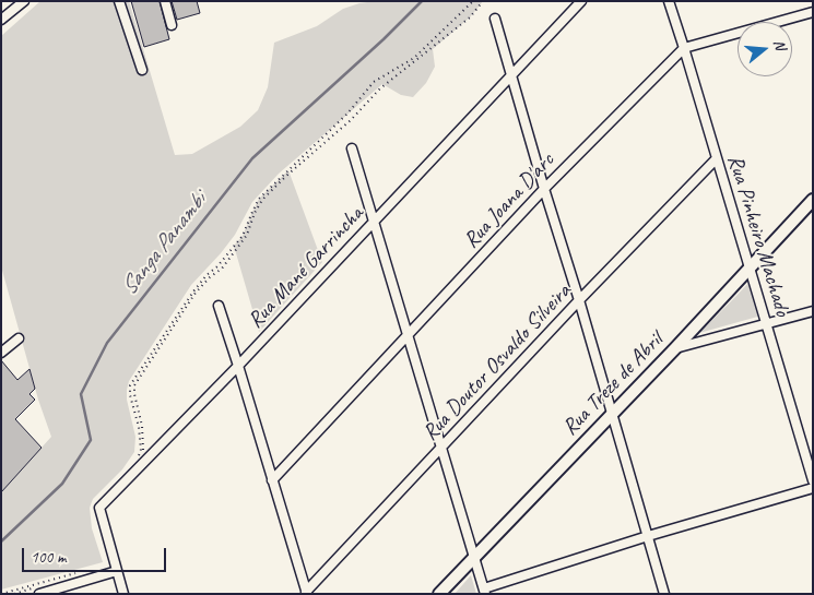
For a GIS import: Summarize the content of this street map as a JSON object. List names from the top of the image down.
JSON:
{
  "streets": {
    "street": [
      "Rua Joana D'arc",
      "Rua Pinheiro Machado",
      "Rua Mané Garrincha",
      "Rua Doutor Osvaldo Silveira",
      "Rua Treze de Abril"
    ]
  },
  "crossings": [
    ["Rua Joana D'arc", "Rua Pinheiro Machado"],
    ["Rua Pinheiro Machado", "Rua Doutor Osvaldo Silveira"],
    ["Rua Pinheiro Machado", "Rua Treze de Abril"]
  ],
  "water": ["Sanga Panambi"],
  "scale_bar": "100 m",
  "north": "right"
}
